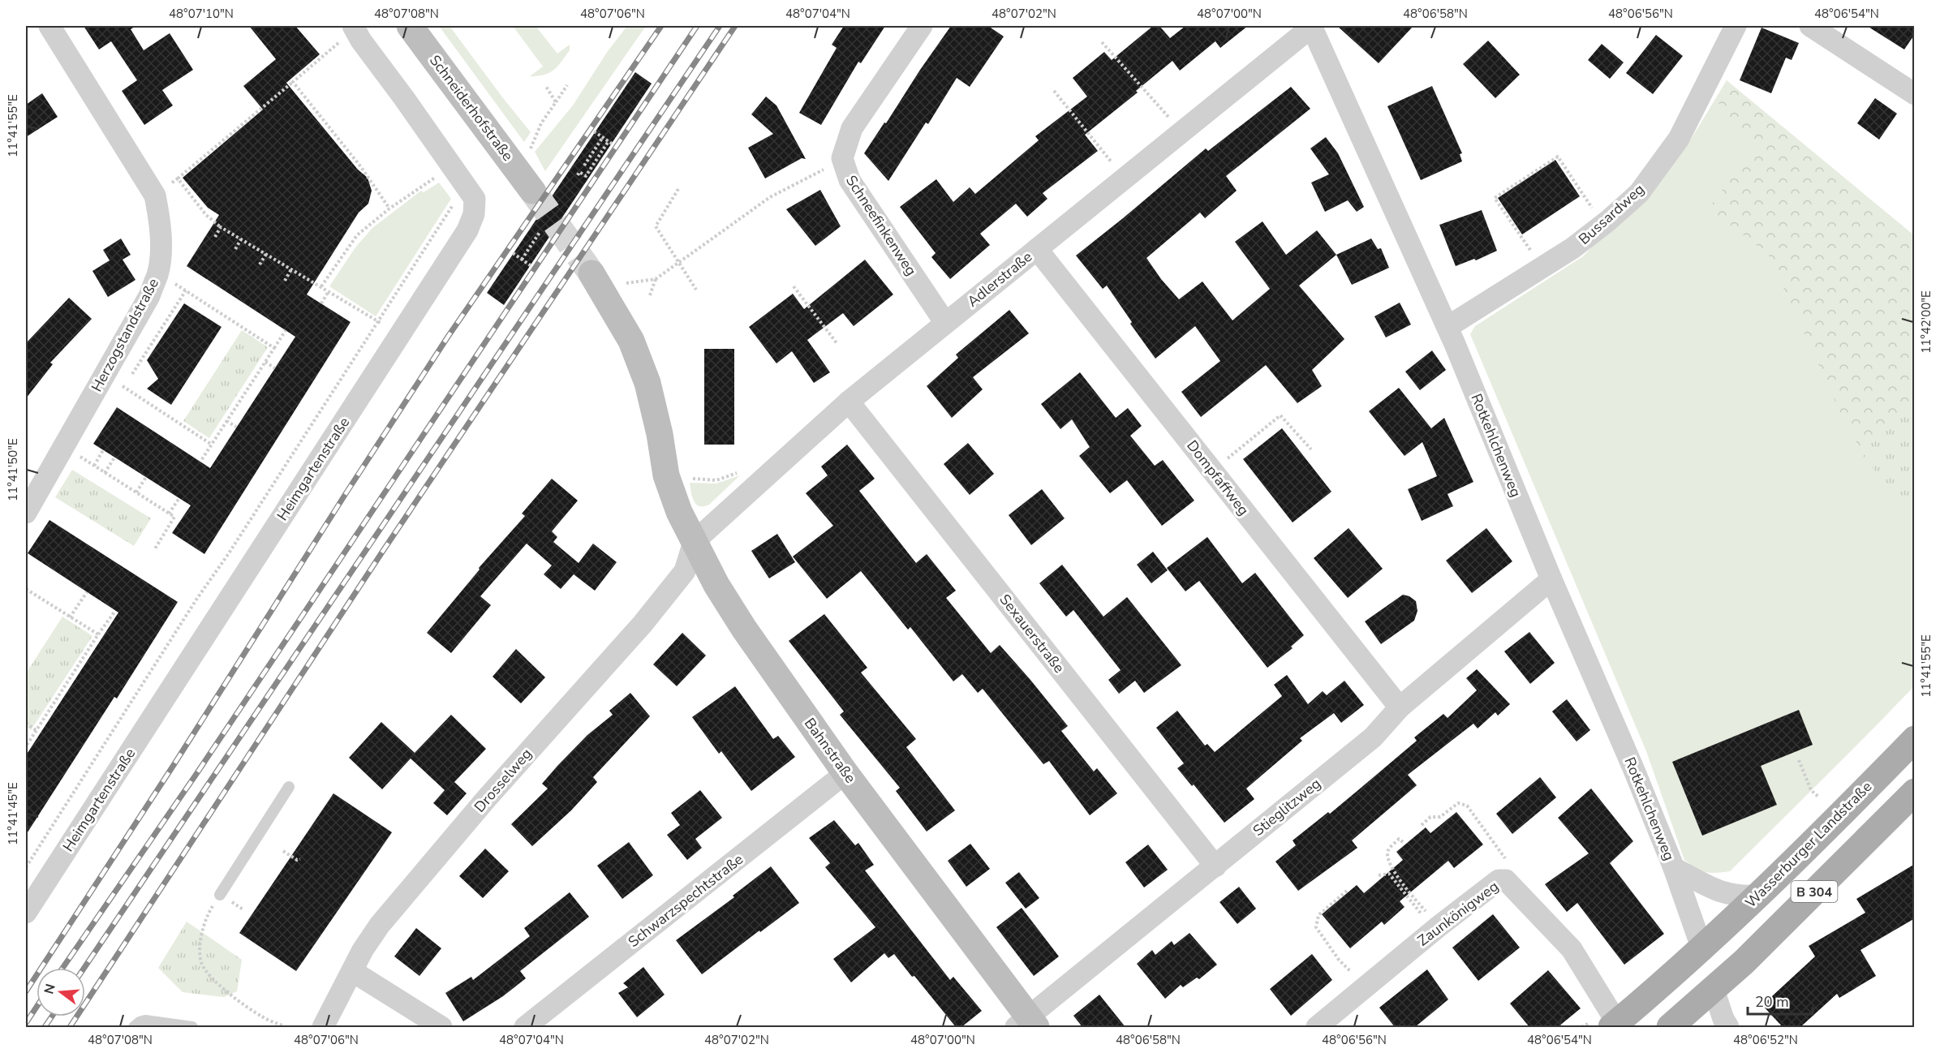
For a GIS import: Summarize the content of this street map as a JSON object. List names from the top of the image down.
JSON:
{
  "streets": {
    "main road": ["Wasserburger Landstraße", "B 304"],
    "street": [
      "Schneiderhofstraße",
      "Bussardweg",
      "Schneefinkenweg",
      "Adlerstraße",
      "Herzogstandstraße",
      "Rotkehlchenweg",
      "Heimgartenstraße",
      "Dompfaffweg",
      "Sexauerstraße",
      "Bahnstraße",
      "Drosselweg",
      "Stieglitzweg",
      "Schwarzspechtstraße",
      "Zaunkönigweg"
    ]
  },
  "crossings": [
    ["Bussardweg", "Rotkehlchenweg"],
    ["Schneefinkenweg", "Adlerstraße"],
    ["Adlerstraße", "Rotkehlchenweg"],
    ["Adlerstraße", "Dompfaffweg"],
    ["Adlerstraße", "Sexauerstraße"],
    ["Adlerstraße", "Bahnstraße"],
    ["Adlerstraße", "Drosselweg"],
    ["Rotkehlchenweg", "Stieglitzweg"],
    ["Rotkehlchenweg", "Wasserburger Landstraße"],
    ["Dompfaffweg", "Stieglitzweg"],
    ["Sexauerstraße", "Stieglitzweg"],
    ["Bahnstraße", "Drosselweg"],
    ["Bahnstraße", "Stieglitzweg"],
    ["Bahnstraße", "Schwarzspechtstraße"],
    ["Wasserburger Landstraße", "Zaunkönigweg"]
  ],
  "scale_bar": "20 m",
  "north": "left",
  "coordinates": [
    "48°07'10\"N",
    "48°07'08\"N",
    "48°07'06\"N",
    "48°07'04\"N",
    "48°07'02\"N",
    "48°07'00\"N",
    "48°06'58\"N",
    "48°06'56\"N",
    "48°06'54\"N",
    "11°41'55\"E",
    "11°42'00\"E",
    "11°41'50\"E",
    "11°41'45\"E",
    "48°06'52\"N"
  ]
}
